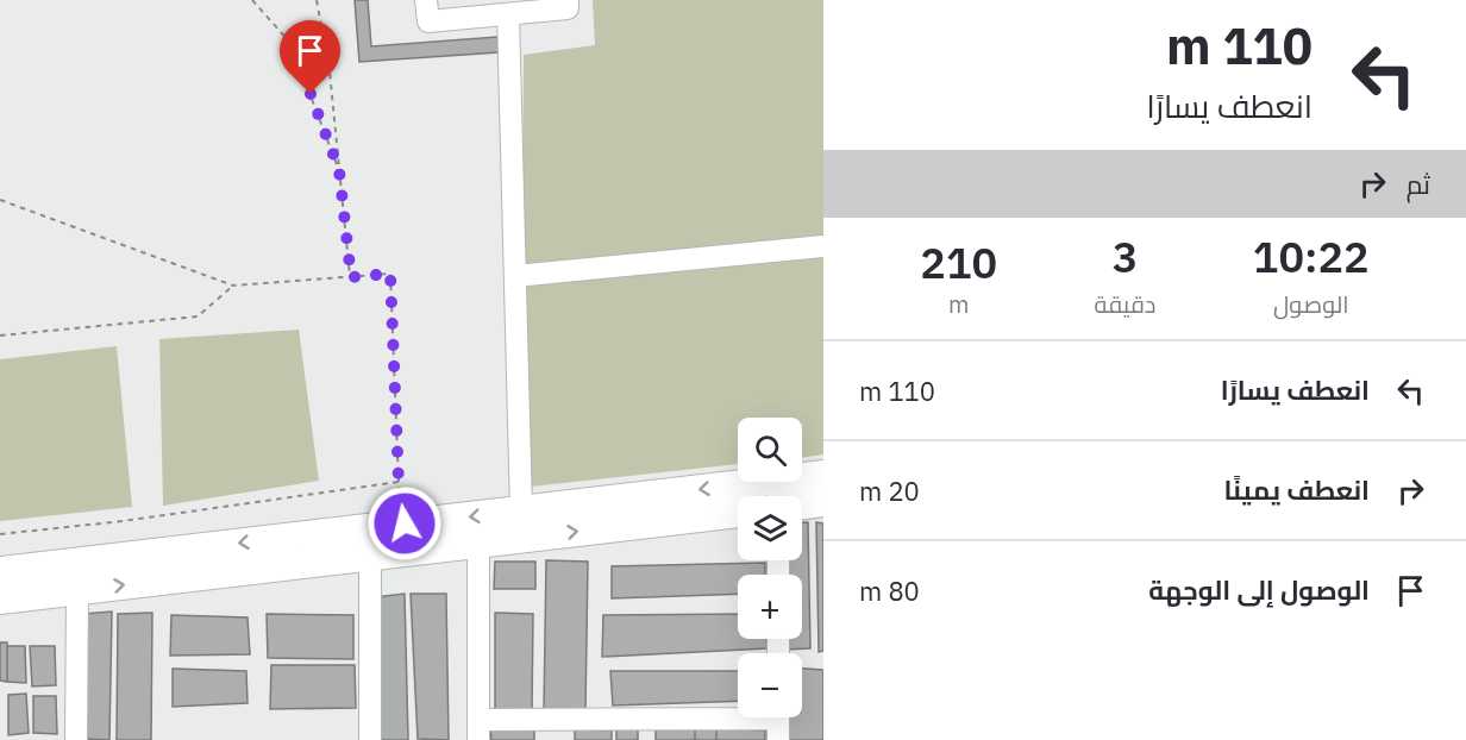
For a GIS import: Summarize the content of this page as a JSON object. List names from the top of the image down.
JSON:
{
  "page": {
    "turn": ["110 m", "انعطف يسارًا"],
    "then": "ثم",
    "eta": [
      "10:22",
      "الوصول",
      "3",
      "دقيقة",
      "210",
      "m"
    ],
    "list": [
      {
        "name": "انعطف يسارًا",
        "value": "110 m"
      },
      {
        "name": "انعطف يمينًا",
        "value": "20 m"
      },
      {
        "name": "الوصول إلى الوجهة",
        "value": "80 m"
      }
    ],
    "map_buttons": ["+", "−"]
  }
}
